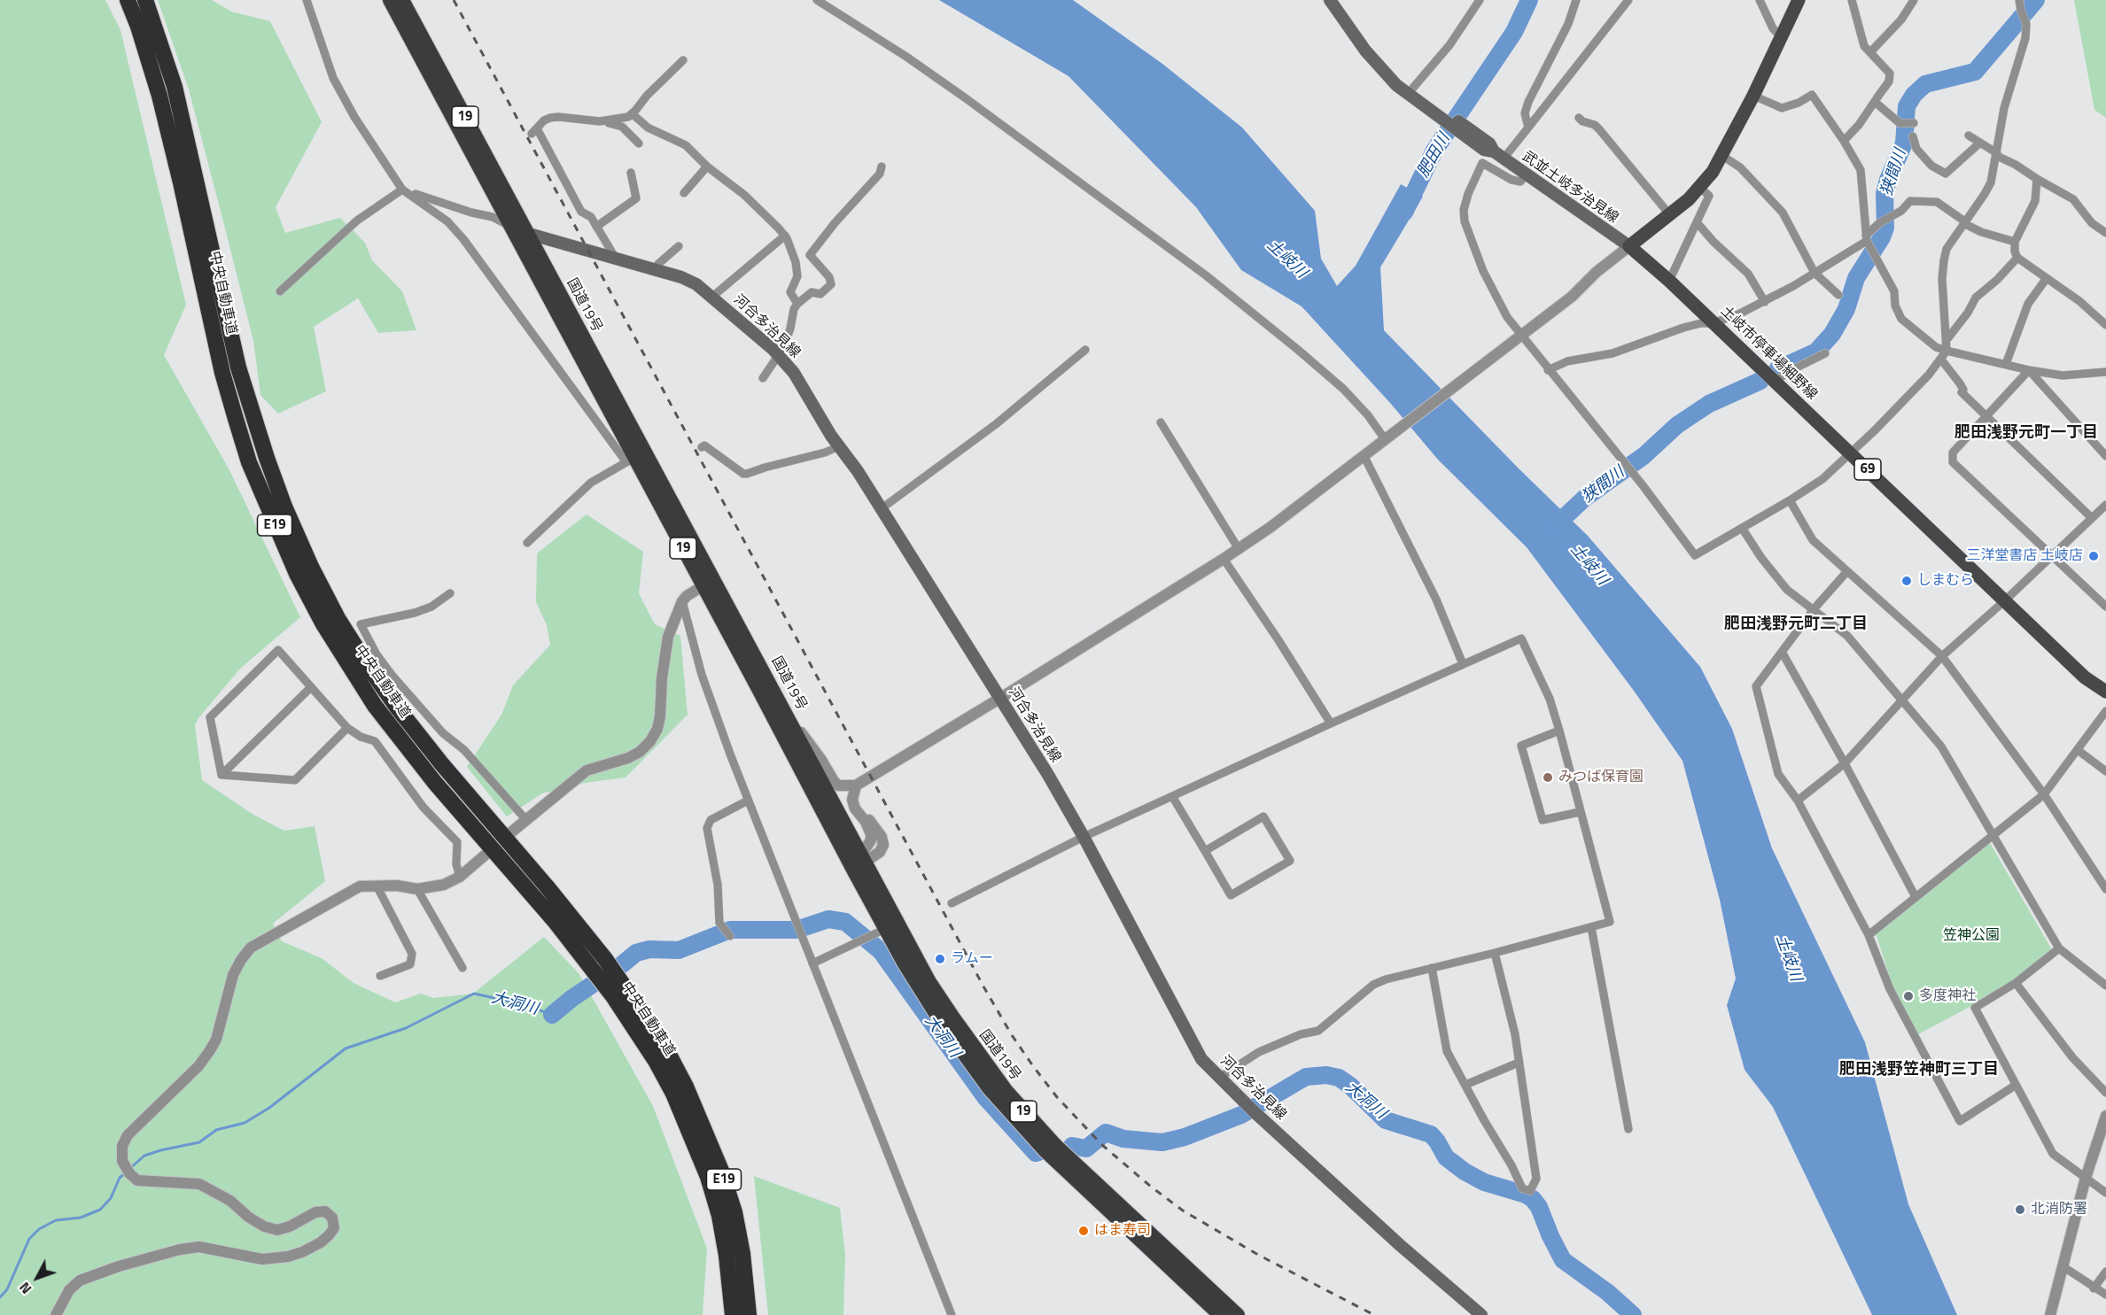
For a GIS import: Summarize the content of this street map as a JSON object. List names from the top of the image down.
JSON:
{
  "streets": {
    "highway": [
      "19",
      "中央自動車道",
      "国道19号",
      "E19"
    ],
    "main road": [
      "武並土岐多治見線",
      "河合多治見線",
      "土岐市停車場細野線",
      "69"
    ]
  },
  "crossings": [
    ["武並土岐多治見線", "土岐市停車場細野線"],
    ["国道19号", "河合多治見線"]
  ],
  "districts": ["肥田浅野元町一丁目", "肥田浅野元町二丁目", "肥田浅野笠神町三丁目"],
  "water": [
    "肥田川",
    "狭間川",
    "土岐川",
    "大洞川"
  ],
  "parks": ["笠神公園"],
  "places": [
    "三洋堂書店 土岐店",
    "しまむら",
    "みつば保育園",
    "ラムー",
    "多度神社",
    "北消防署",
    "はま寿司"
  ],
  "north": "bottom left"
}
